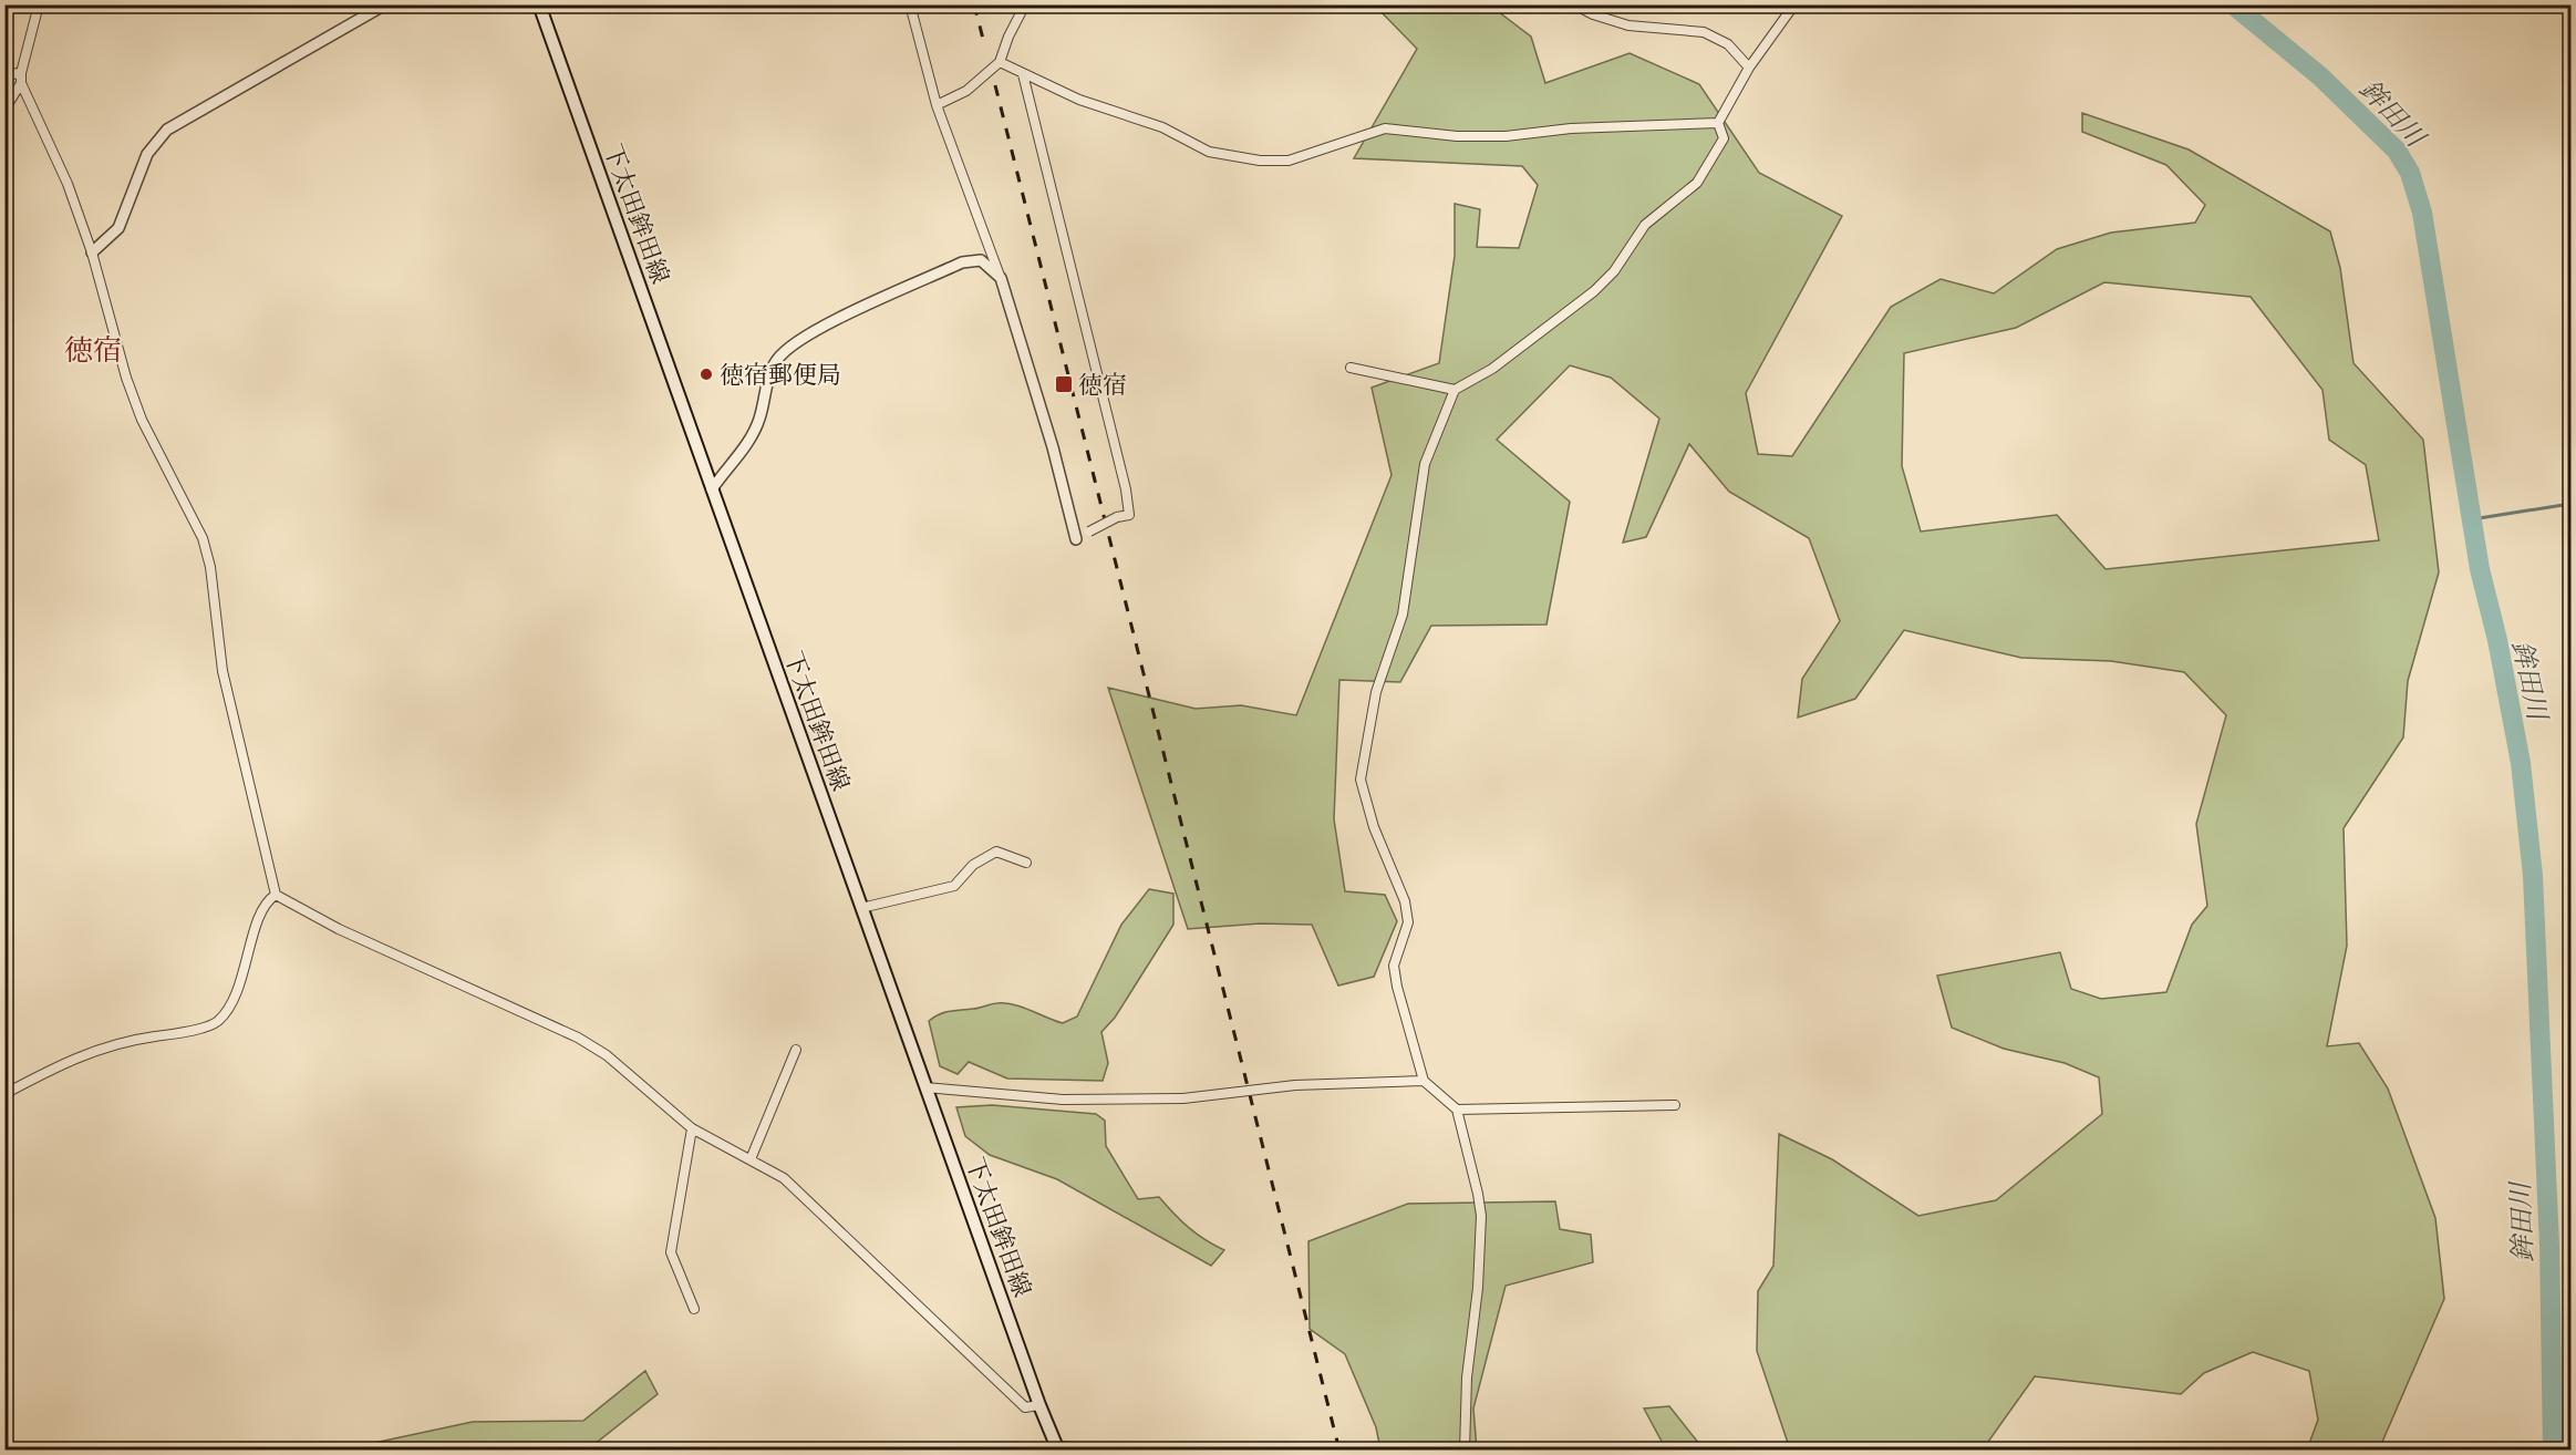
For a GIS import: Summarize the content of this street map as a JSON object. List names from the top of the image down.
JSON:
{
  "streets": {
    "main road": ["下太田鉾田線"]
  },
  "districts": ["徳宿"],
  "water": ["鉾田川"],
  "places": {
    "other": ["徳宿郵便局"],
    "transit": ["徳宿"]
  }
}
